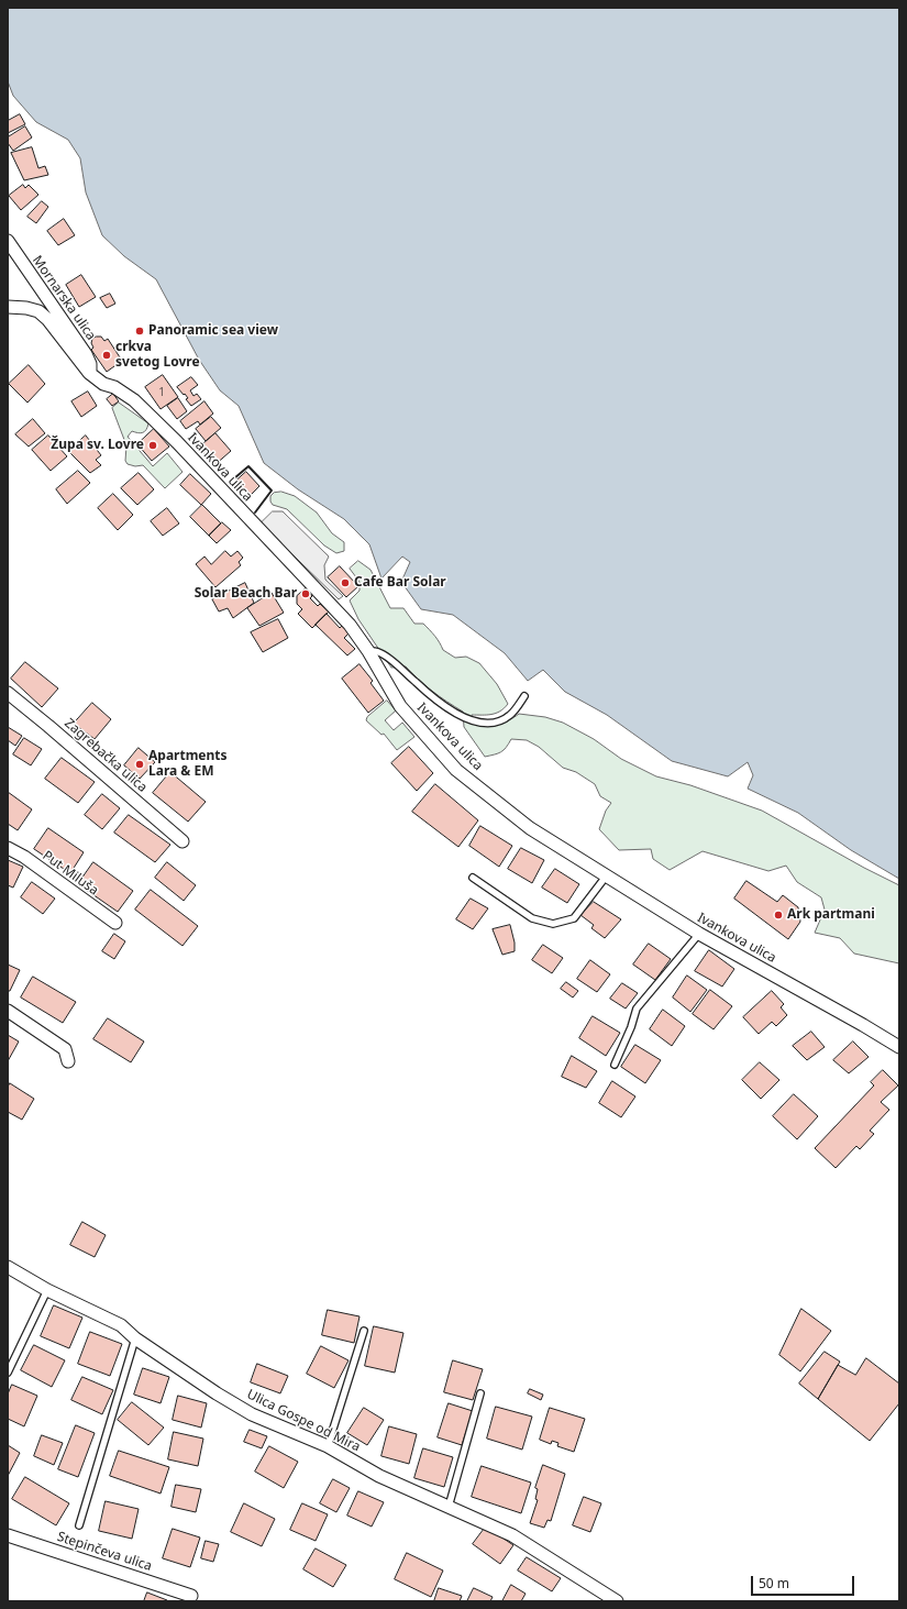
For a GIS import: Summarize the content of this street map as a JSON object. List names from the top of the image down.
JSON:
{
  "streets": {
    "street": [
      "Mornarska ulica",
      "Ivankova ulica",
      "Zagrebačka ulica",
      "Put Miluša",
      "Ulica Gospe od Mira",
      "Stepinčeva ulica"
    ]
  },
  "crossings": [
    ["Mornarska ulica", "Ivankova ulica"]
  ],
  "places": [
    "Panoramic sea view",
    "crkva svetog Lovre",
    "Župa sv. Lovre",
    "Cafe Bar Solar",
    "Solar Beach Bar",
    "Apartments Lara & EM",
    "Ark partmani"
  ],
  "house_numbers": ["1"],
  "scale_bar": "50 m"
}
